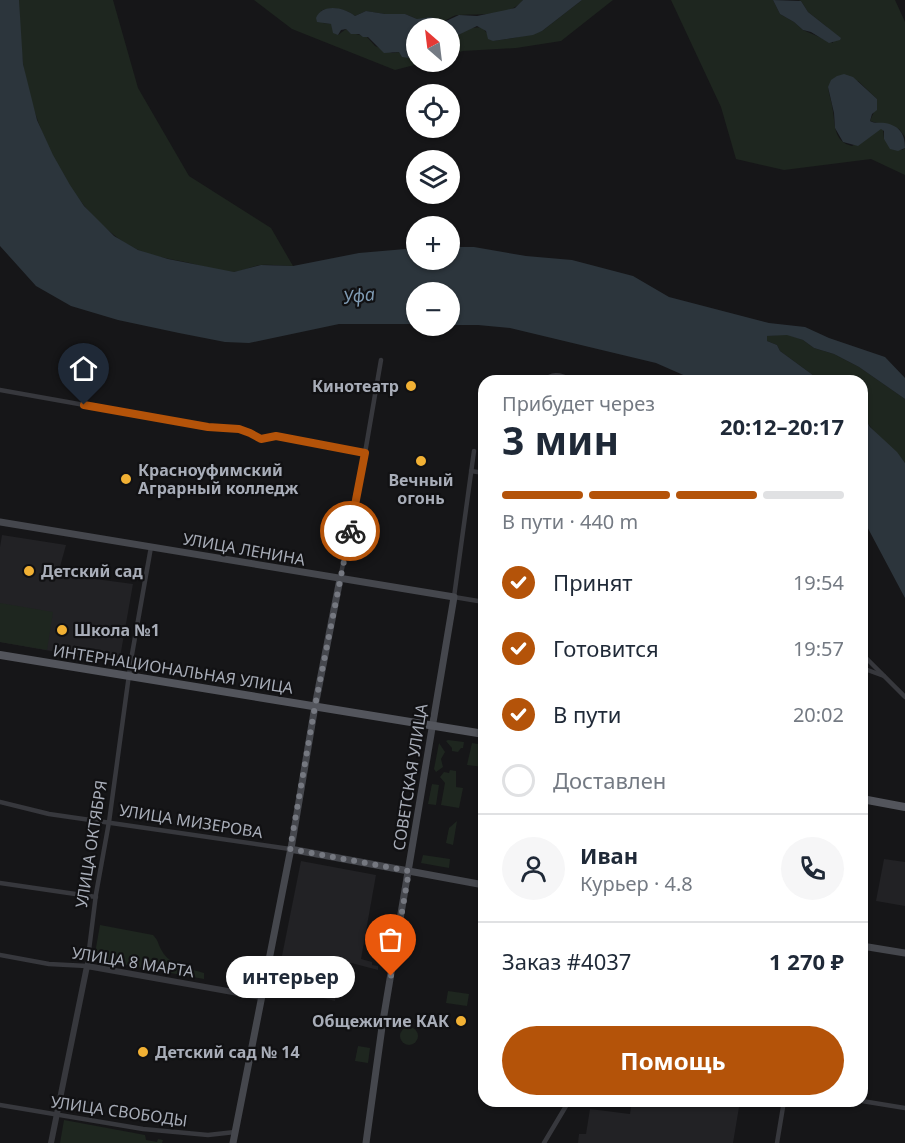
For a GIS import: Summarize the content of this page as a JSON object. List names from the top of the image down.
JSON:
{
  "streets": {
    "main road": [
      "УЛИЦА ЛЕНИНА",
      "ИНТЕРНАЦИОНАЛЬНАЯ УЛИЦА",
      "СОВЕТСКАЯ УЛИЦА",
      "УЛИЦА МИЗЕРОВА"
    ],
    "street": ["УЛИЦА ОКТЯБРЯ", "УЛИЦА 8 МАРТА", "УЛИЦА СВОБОДЫ"]
  },
  "crossings": [
    ["УЛИЦА ЛЕНИНА", "СОВЕТСКАЯ УЛИЦА"],
    ["УЛИЦА ЛЕНИНА", "УЛИЦА ОКТЯБРЯ"],
    ["ИНТЕРНАЦИОНАЛЬНАЯ УЛИЦА", "СОВЕТСКАЯ УЛИЦА"],
    ["ИНТЕРНАЦИОНАЛЬНАЯ УЛИЦА", "УЛИЦА ОКТЯБРЯ"],
    ["СОВЕТСКАЯ УЛИЦА", "УЛИЦА МИЗЕРОВА"],
    ["УЛИЦА МИЗЕРОВА", "УЛИЦА ОКТЯБРЯ"],
    ["УЛИЦА ОКТЯБРЯ", "УЛИЦА 8 МАРТА"],
    ["УЛИЦА ОКТЯБРЯ", "УЛИЦА СВОБОДЫ"]
  ],
  "water": ["Уфа"],
  "places": [
    "Кинотеатр",
    "Вечный огонь",
    "Красноуфимский Аграрный колледж",
    "Детский сад",
    "Школа №1",
    "интерьер",
    "Общежитие КАК",
    "Детский сад № 14"
  ],
  "north": "top left",
  "page": {
    "map_buttons": ["+", "−"],
    "heading": ["3 мин", "Прибудет через", "20:12–20:17"],
    "panel": [
      "Иван",
      "Курьер · 4.8",
      "Заказ #4037",
      "1 270 ₽"
    ],
    "bar": "В пути · 440 m",
    "list": [
      ["Принят", "19:54"],
      ["Готовится", "19:57"],
      ["В пути", "20:02"],
      "Доставлен"
    ],
    "bubble": "интерьер",
    "buttons": "Помощь"
  }
}
